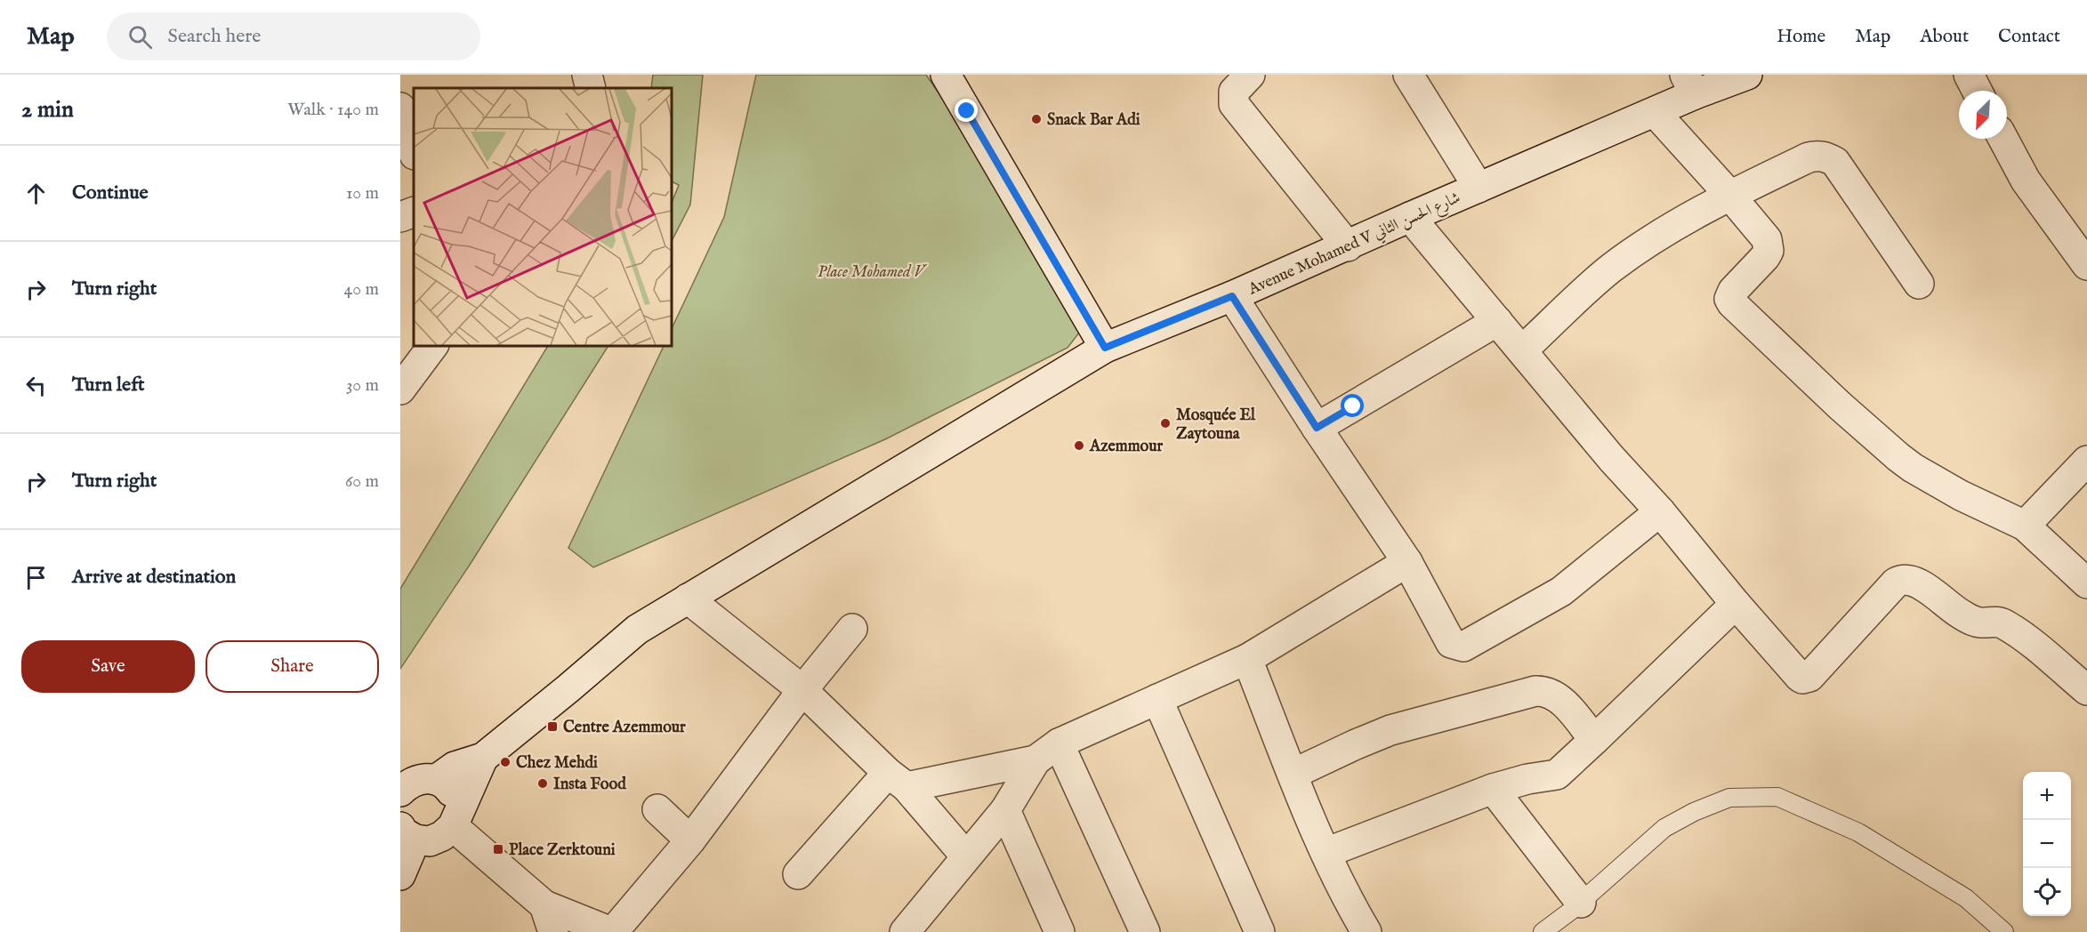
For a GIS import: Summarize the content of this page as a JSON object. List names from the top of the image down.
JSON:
{
  "streets": {
    "street": ["Avenue Mohamed V شارع الحسن الثاني"]
  },
  "parks": ["Place Mohamed V"],
  "places": {
    "other": [
      "Snack Bar Adi",
      "Mosquée El Zaytouna",
      "Azemmour",
      "Chez Mehdi",
      "Insta Food"
    ],
    "transit": ["Centre Azemmour", "Place Zerktouni"]
  },
  "north": "bottom left",
  "page": {
    "header": "Map",
    "search": "Search here",
    "nav": [
      "Home",
      "Map",
      "About",
      "Contact"
    ],
    "heading": ["2 min", "Walk · 140 m"],
    "list": [
      ["Continue", "10 m"],
      ["Turn right", "40 m"],
      ["Turn left", "30 m"],
      ["Turn right", "60 m"],
      "Arrive at destination"
    ],
    "buttons": ["Save", "Share"],
    "map_buttons": ["+", "−"]
  }
}
